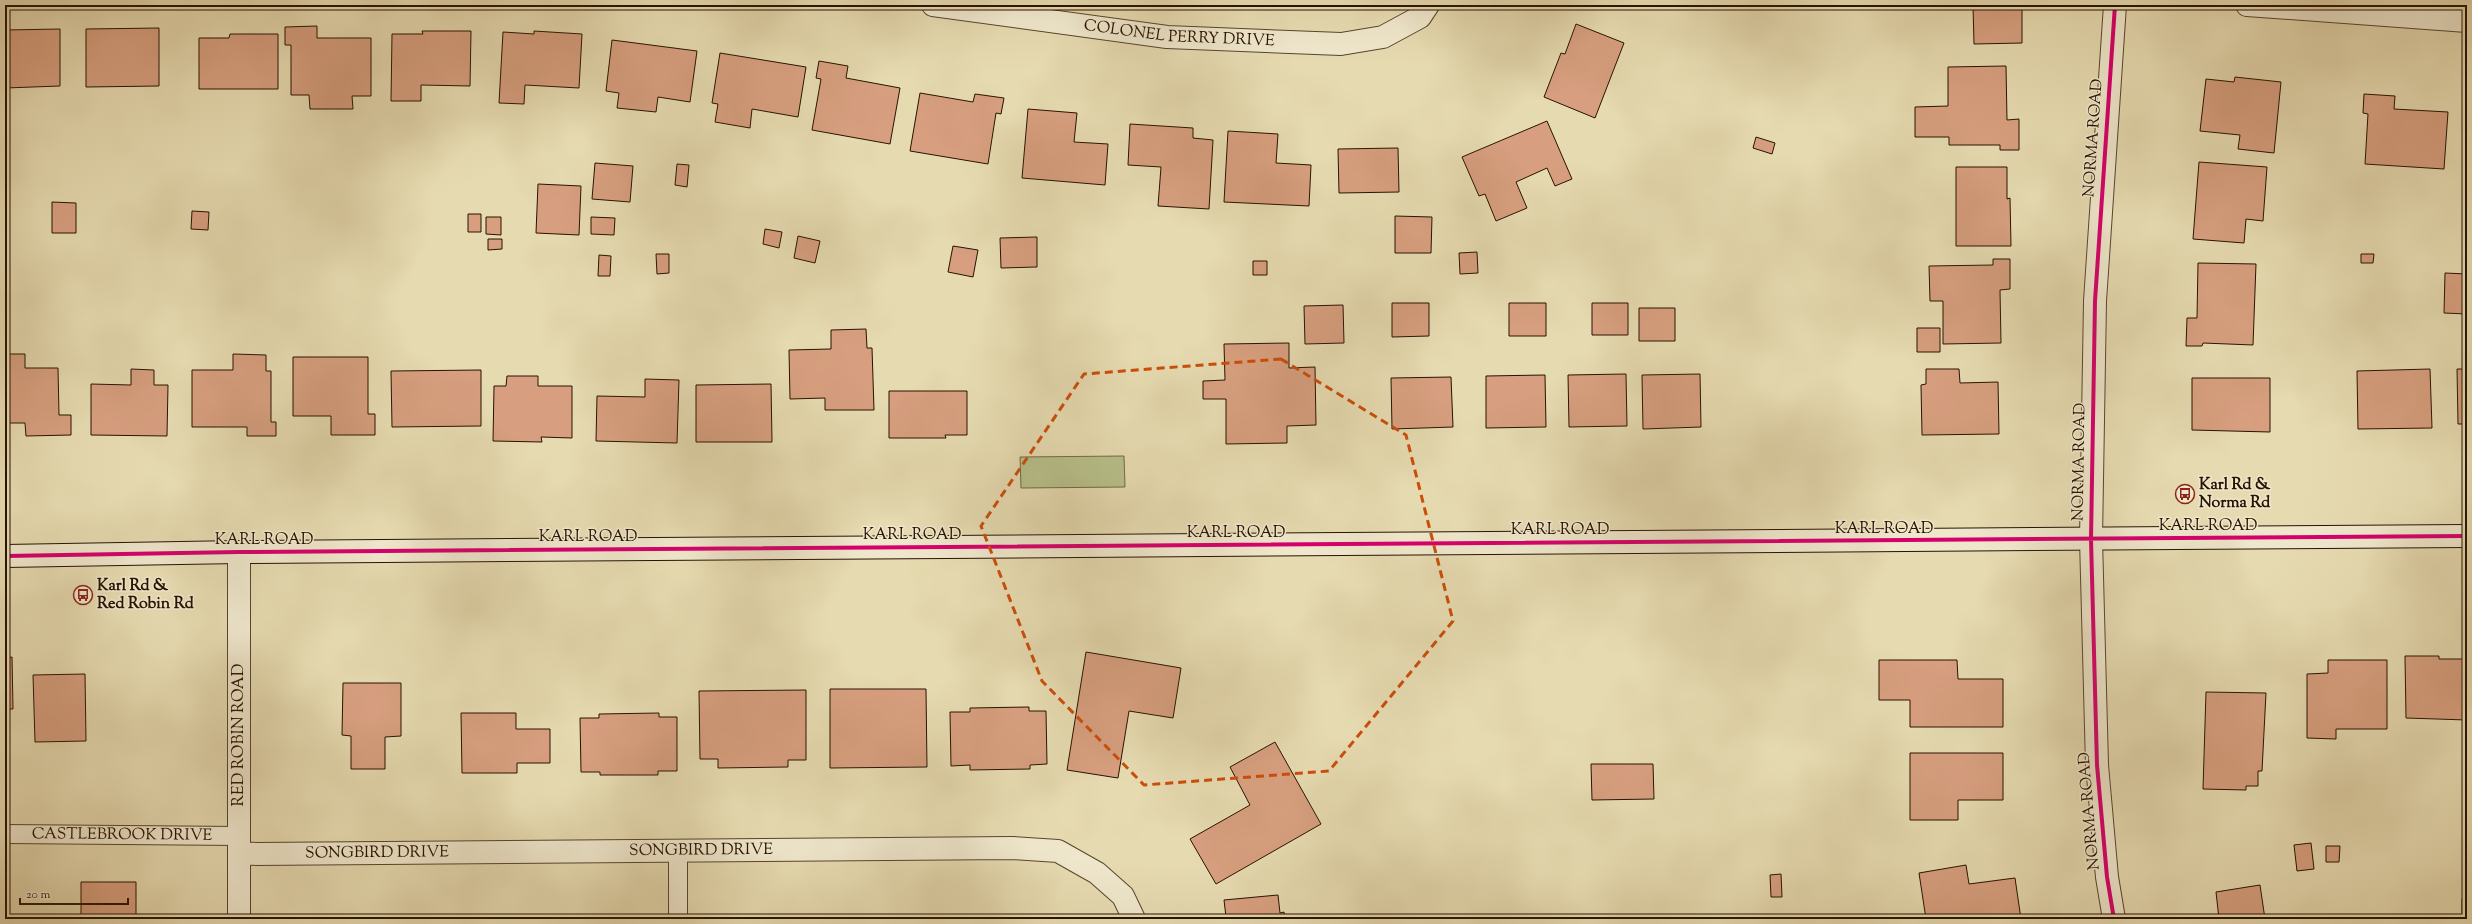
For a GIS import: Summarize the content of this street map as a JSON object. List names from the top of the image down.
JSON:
{
  "streets": {
    "street": [
      "COLONEL PERRY DRIVE",
      "NORMA ROAD",
      "KARL ROAD",
      "RED ROBIN ROAD",
      "SONGBIRD DRIVE"
    ],
    "lane": ["CASTLEBROOK DRIVE"]
  },
  "crossings": [
    ["NORMA ROAD", "KARL ROAD"],
    ["KARL ROAD", "RED ROBIN ROAD"],
    ["RED ROBIN ROAD", "CASTLEBROOK DRIVE"],
    ["RED ROBIN ROAD", "SONGBIRD DRIVE"],
    ["CASTLEBROOK DRIVE", "SONGBIRD DRIVE"]
  ],
  "places": {
    "bus stop": ["Karl Rd & Norma Rd", "Karl Rd & Red Robin Rd"]
  },
  "scale_bar": "20 m"
}
